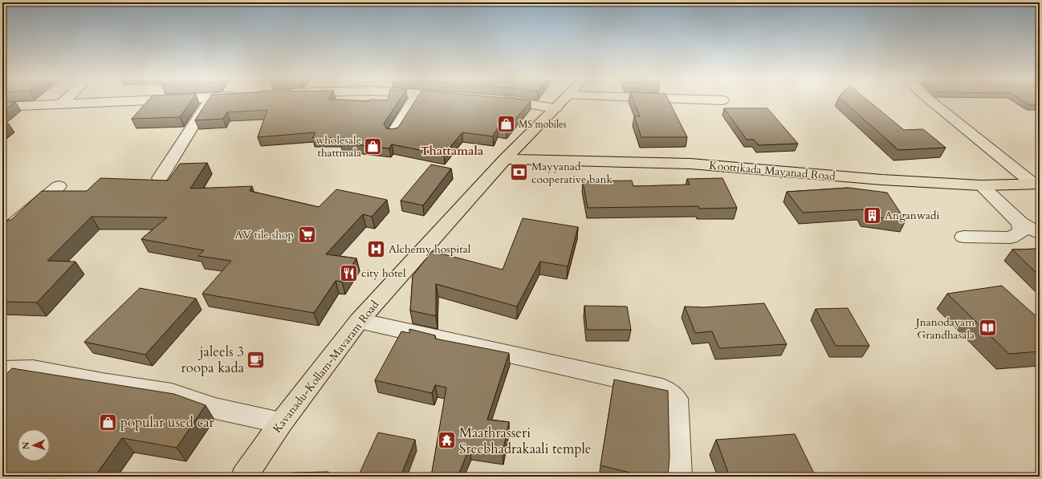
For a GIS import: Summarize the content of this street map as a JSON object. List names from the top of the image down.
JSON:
{
  "streets": {
    "main road": ["Koottikada Mayanad Road", "Kavanadu-Kollam-Mavaram Road"]
  },
  "crossings": [
    ["Koottikada Mayanad Road", "Kavanadu-Kollam-Mavaram Road"]
  ],
  "districts": ["Thattamala"],
  "places": {
    "shop": ["MS mobiles", "wholesale thattmala", "popular used car"],
    "bank": ["Mayyanad cooperative bank"],
    "building": ["Anganwadi"],
    "supermarket": ["AV tile shop"],
    "hospital": ["Alchemy hospital"],
    "restaurant": ["city hotel"],
    "library": ["Jnanodayam Grandhasala"],
    "cafe": ["jaleels 3 roopa kada"],
    "temple": ["Maathrasseri Sreebhadrakaali temple"]
  },
  "north": "left"
}
